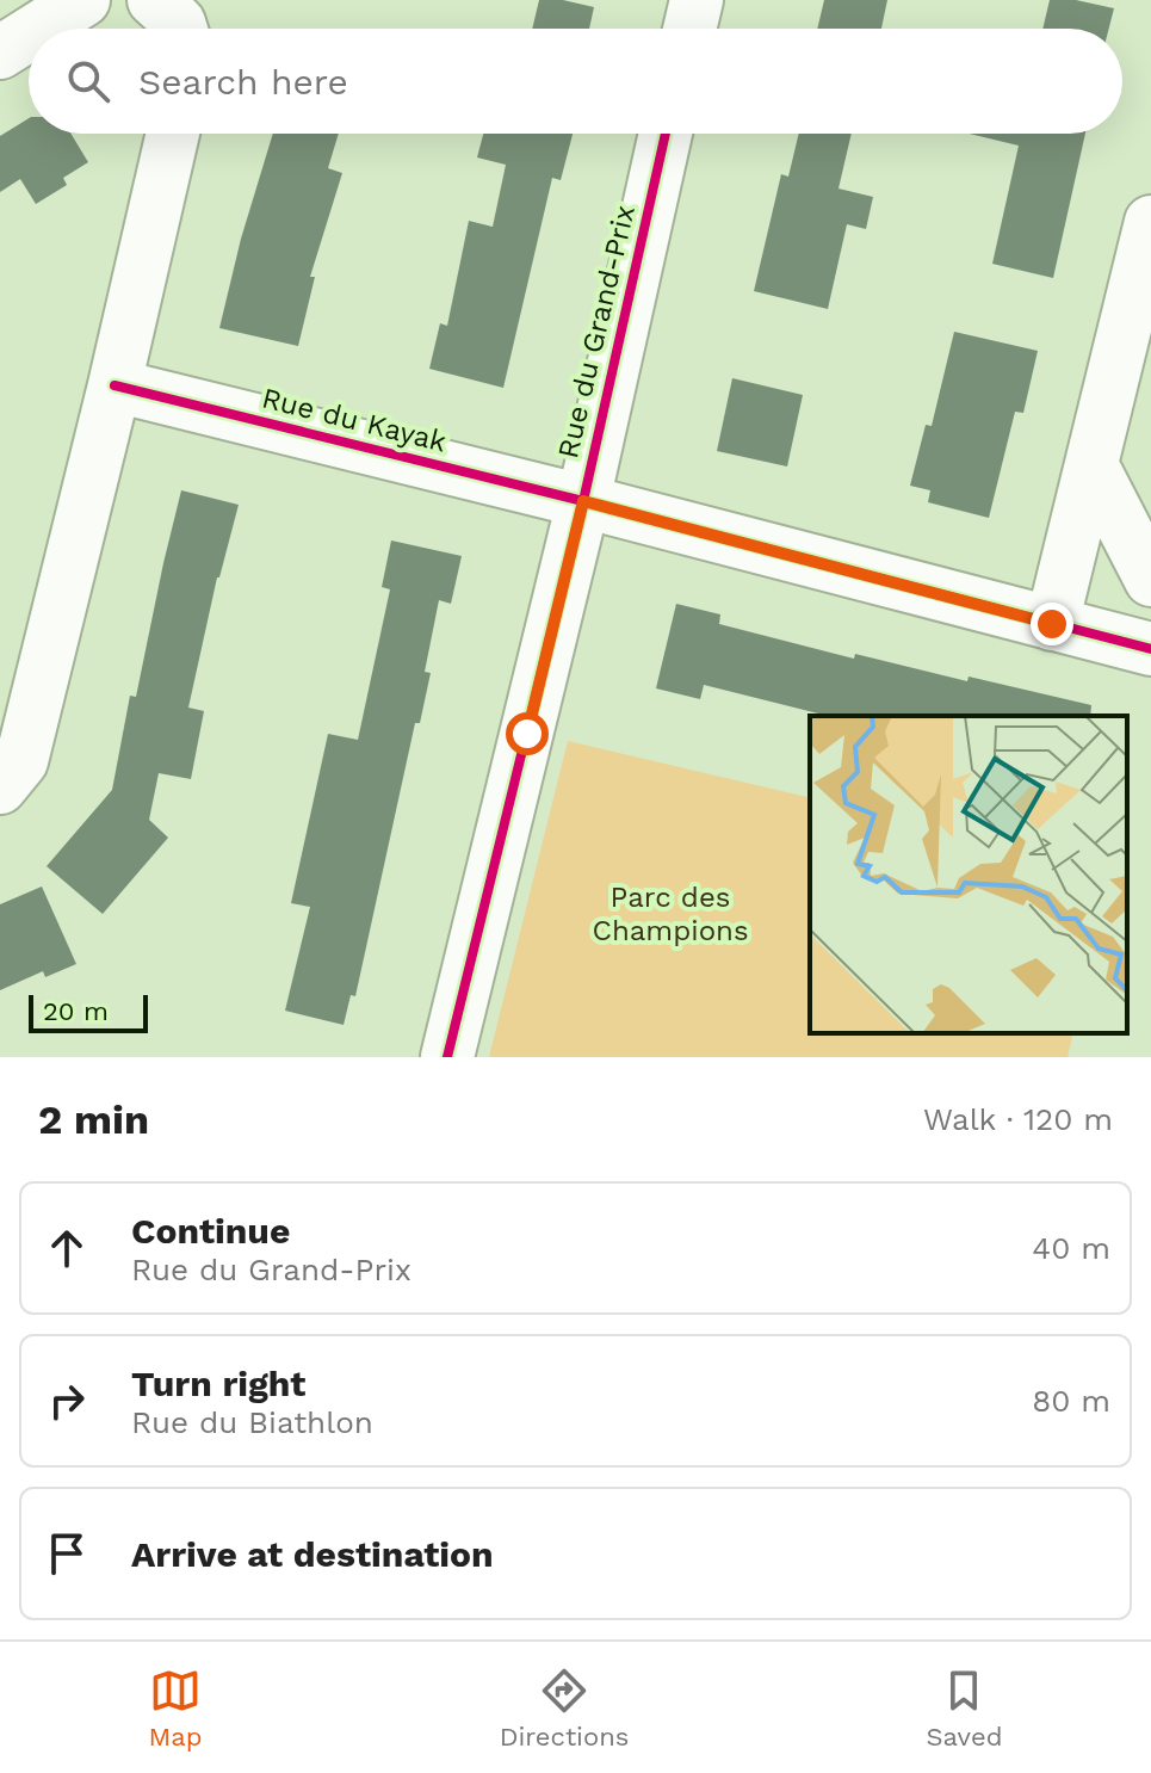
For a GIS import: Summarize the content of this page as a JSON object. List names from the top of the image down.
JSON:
{
  "streets": {
    "street": ["Rue du Grand-Prix", "Rue du Kayak"]
  },
  "crossings": [
    ["Rue du Grand-Prix", "Rue du Kayak"]
  ],
  "parks": ["Parc des Champions"],
  "scale_bar": "20 m",
  "page": {
    "search": "Search here",
    "scale": "20 m",
    "heading": ["2 min", "Walk · 120 m"],
    "list": [
      ["Continue", "Rue du Grand-Prix", "40 m"],
      ["Turn right", "Rue du Biathlon", "80 m"],
      "Arrive at destination"
    ],
    "nav": ["Map", "Directions", "Saved"]
  }
}
